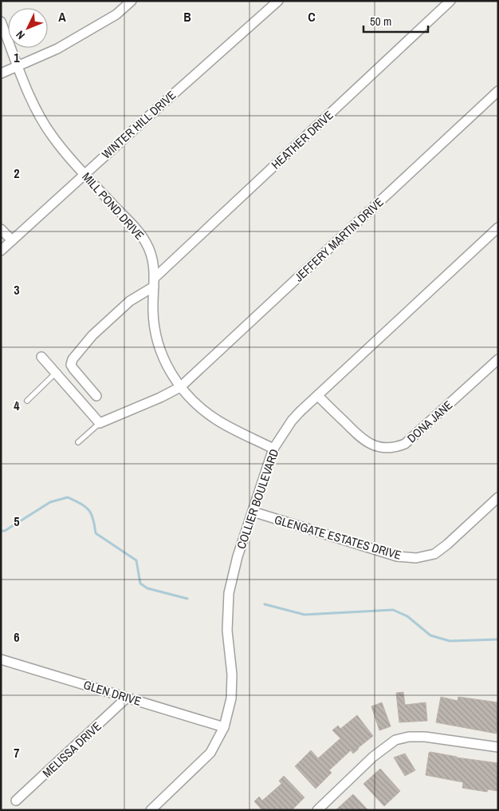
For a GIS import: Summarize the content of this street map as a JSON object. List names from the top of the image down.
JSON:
{
  "streets": {
    "street": [
      "WINTER HILL DRIVE",
      "HEATHER DRIVE",
      "MILL POND DRIVE",
      "JEFFERY MARTIN DRIVE",
      "DONA JANE",
      "COLLIER BOULEVARD",
      "GLENGATE ESTATES DRIVE",
      "GLEN DRIVE",
      "MELISSA DRIVE"
    ]
  },
  "crossings": [
    ["WINTER HILL DRIVE", "MILL POND DRIVE"],
    ["HEATHER DRIVE", "MILL POND DRIVE"],
    ["MILL POND DRIVE", "JEFFERY MARTIN DRIVE"],
    ["MILL POND DRIVE", "COLLIER BOULEVARD"],
    ["DONA JANE", "COLLIER BOULEVARD"],
    ["COLLIER BOULEVARD", "GLENGATE ESTATES DRIVE"],
    ["COLLIER BOULEVARD", "GLEN DRIVE"],
    ["GLEN DRIVE", "MELISSA DRIVE"]
  ],
  "scale_bar": "50 m",
  "north": "bottom left",
  "grid": {
    "columns": ["A", "B", "C"],
    "rows": [
      "1",
      "2",
      "3",
      "4",
      "5",
      "6",
      "7"
    ]
  }
}
